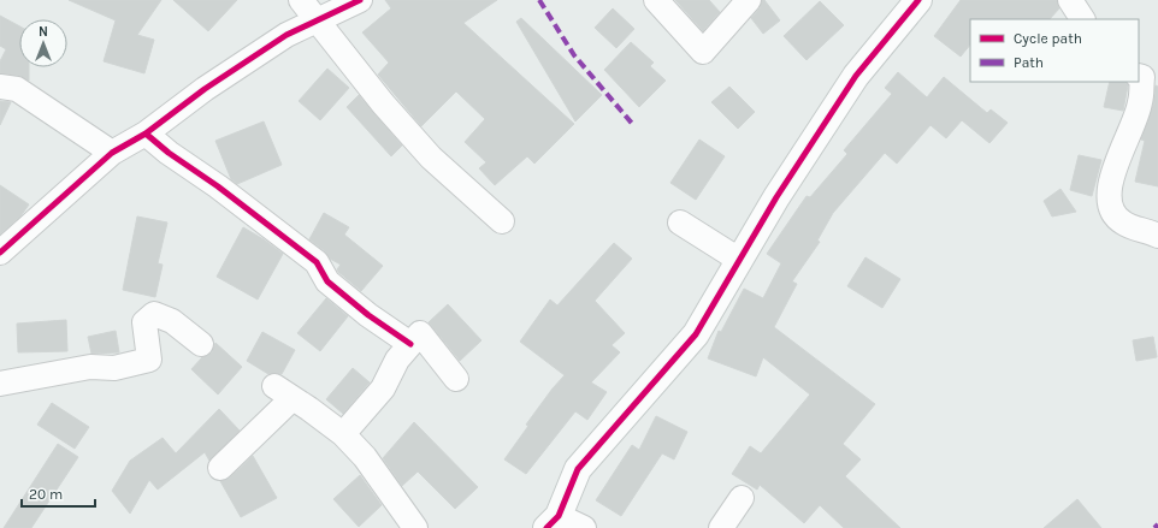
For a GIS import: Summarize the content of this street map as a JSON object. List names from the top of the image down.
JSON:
{
  "legend": ["Cycle path", "Path"],
  "scale_bar": "20 m",
  "north": "top"
}
